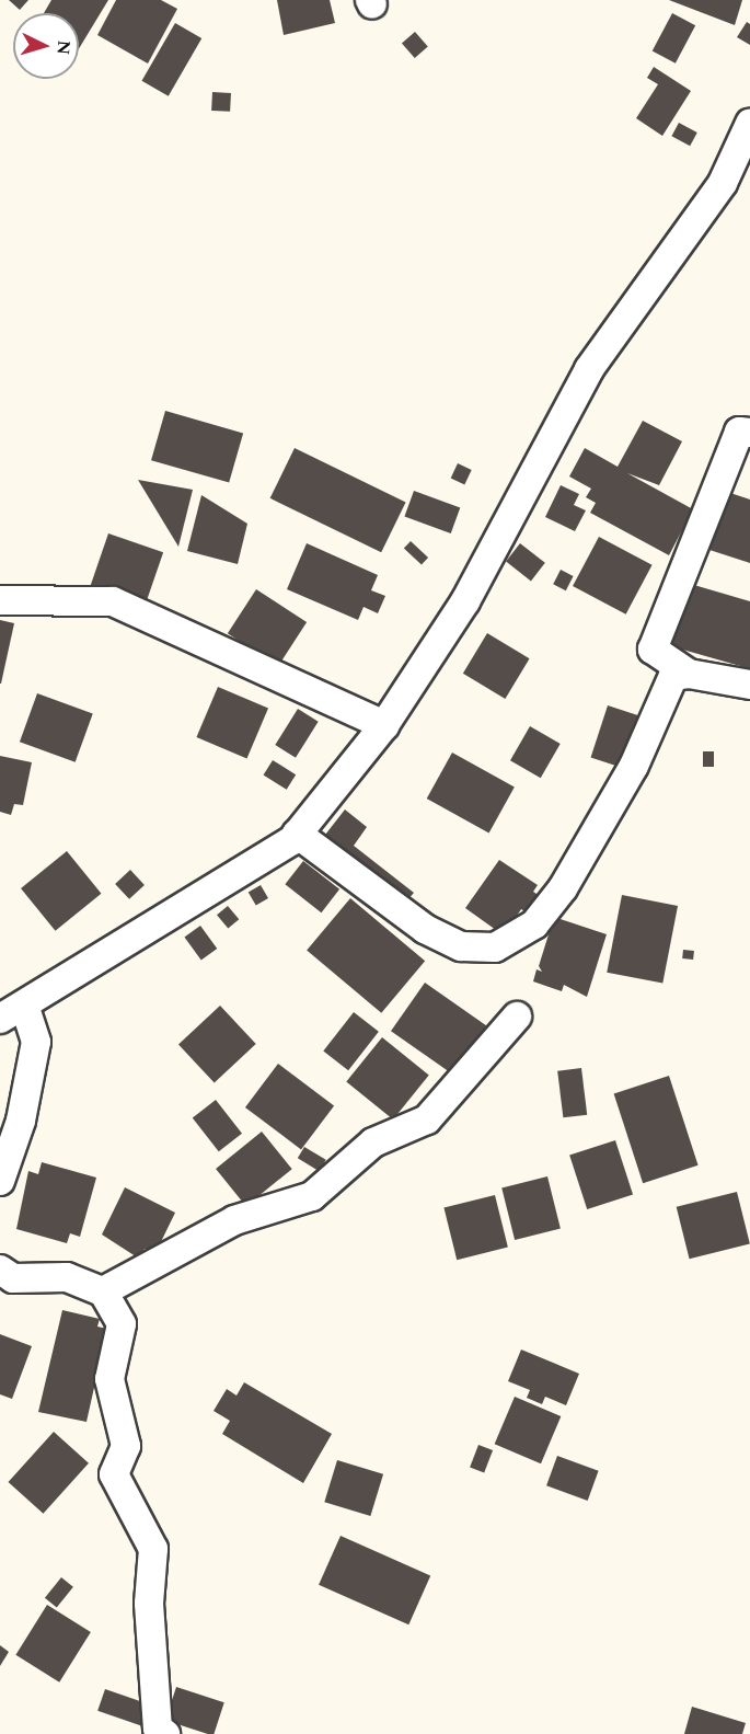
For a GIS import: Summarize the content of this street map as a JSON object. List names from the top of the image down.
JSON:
{
  "north": "right"
}
